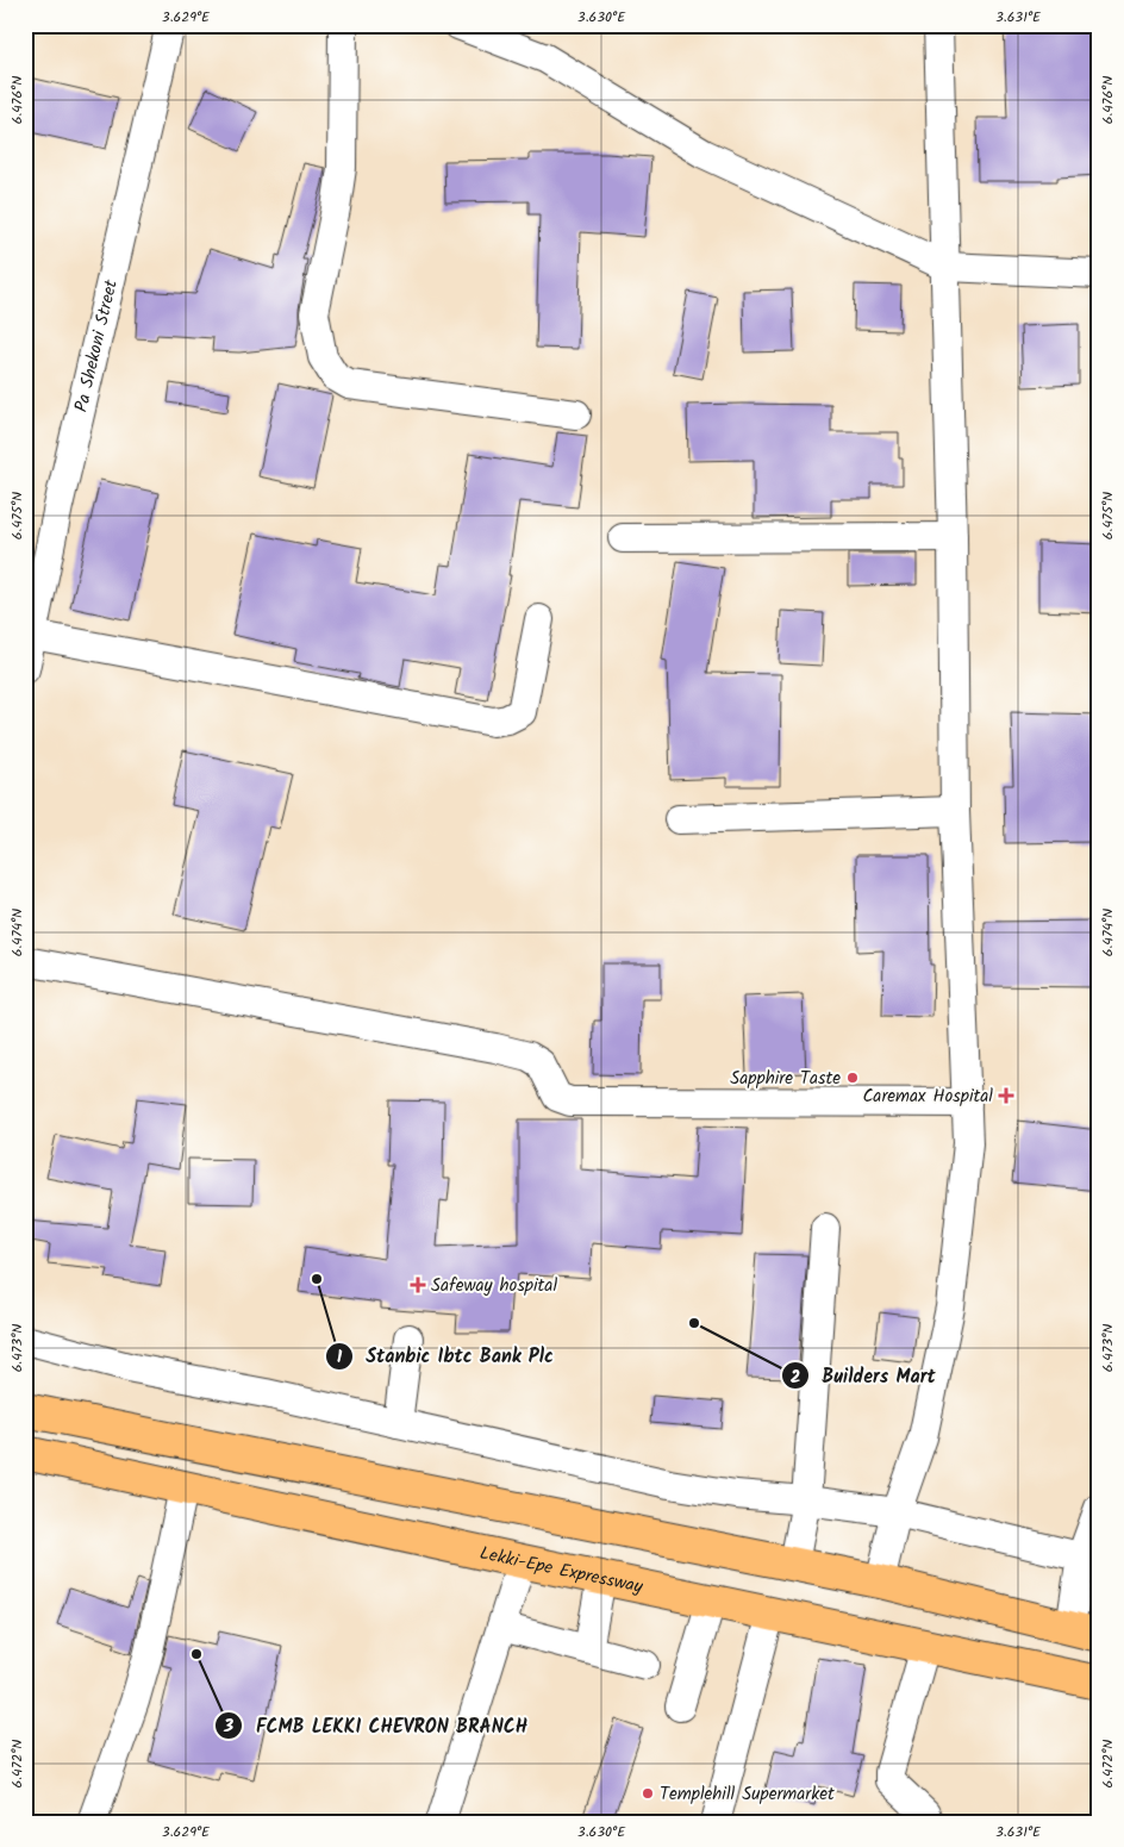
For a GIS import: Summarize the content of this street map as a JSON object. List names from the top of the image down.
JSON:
{
  "streets": {
    "highway": ["Lekki-Epe Expressway"],
    "street": ["Pa Shekoni Street"]
  },
  "places": {
    "other": [
      "Sapphire Taste",
      "Stanbic Ibtc Bank Plc",
      "Builders Mart",
      "FCMB LEKKI CHEVRON BRANCH",
      "Templehill Supermarket"
    ],
    "health": ["Caremax Hospital", "Safeway hospital"]
  },
  "coordinates": [
    "3.629°E",
    "3.630°E",
    "3.631°E",
    "6.476°N",
    "6.475°N",
    "6.474°N",
    "6.473°N",
    "6.472°N"
  ]
}
